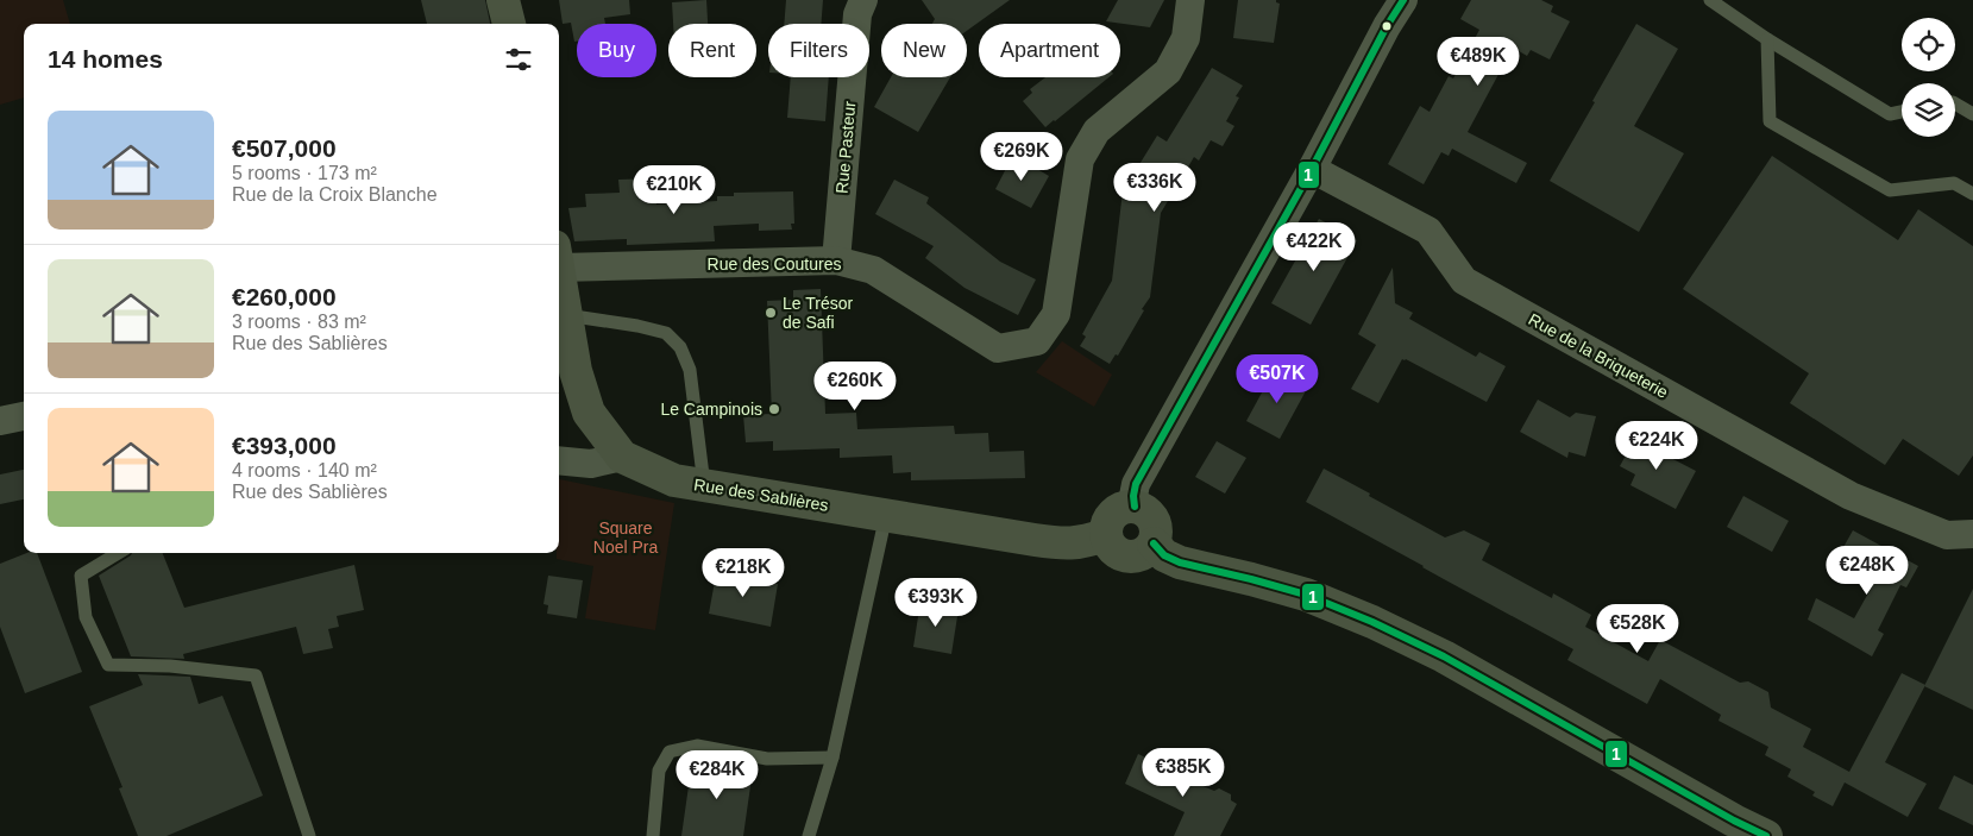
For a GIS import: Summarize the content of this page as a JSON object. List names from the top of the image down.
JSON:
{
  "streets": {
    "street": [
      "Rue Pasteur",
      "Rue des Coutures",
      "Rue de la Briqueterie",
      "Rue des Sablières"
    ]
  },
  "crossings": [
    ["Rue Pasteur", "Rue des Coutures"]
  ],
  "parks": ["Square Noel Pra"],
  "places": ["Le Trésor de Safi", "Le Campinois"],
  "lines": ["transit line 1"],
  "page": {
    "chip": [
      "Buy",
      "Rent",
      "Filters",
      "New",
      "Apartment"
    ],
    "heading": "14 homes",
    "price": [
      "€489K",
      "€269K",
      "€336K",
      "€210K",
      "€422K",
      "€507K",
      "€260K",
      "€224K",
      "€248K",
      "€218K",
      "€393K",
      "€528K",
      "€385K",
      "€284K"
    ],
    "list": [
      {
        "name": "€507,000",
        "note": "5 rooms · 173 m² · Rue de la Croix Blanche"
      },
      {
        "name": "€260,000",
        "note": "3 rooms · 83 m² · Rue des Sablières"
      },
      {
        "name": "€393,000",
        "note": "4 rooms · 140 m² · Rue des Sablières"
      }
    ]
  }
}
